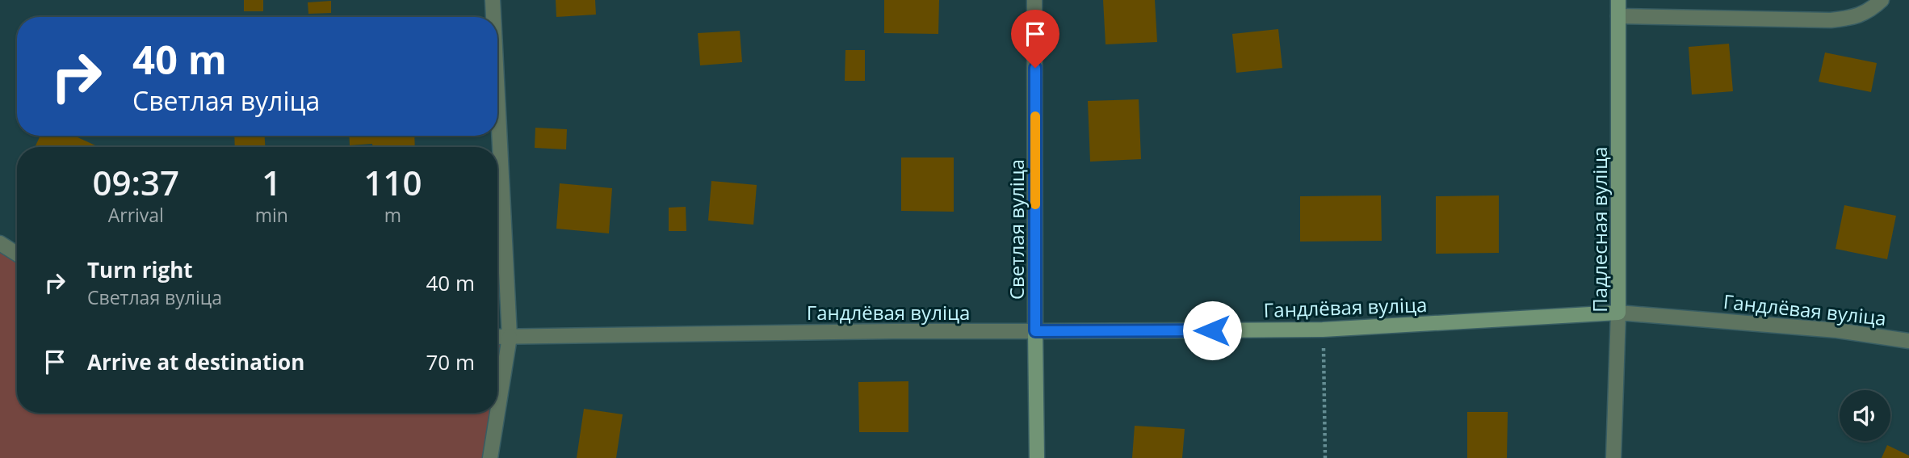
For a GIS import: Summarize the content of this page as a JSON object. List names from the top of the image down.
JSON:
{
  "streets": {
    "street": ["Светлая вуліца", "Падлесная вуліца", "Гандлёвая вуліца"]
  },
  "crossings": [
    ["Светлая вуліца", "Гандлёвая вуліца"],
    ["Падлесная вуліца", "Гандлёвая вуліца"]
  ],
  "page": {
    "turn": ["40 m", "Светлая вуліца"],
    "eta": [
      "09:37",
      "Arrival",
      "1",
      "min",
      "110",
      "m"
    ],
    "list": [
      {
        "name": "Turn right",
        "note": "Светлая вуліца",
        "value": "40 m"
      },
      {
        "name": "Arrive at destination",
        "value": "70 m"
      }
    ]
  }
}
